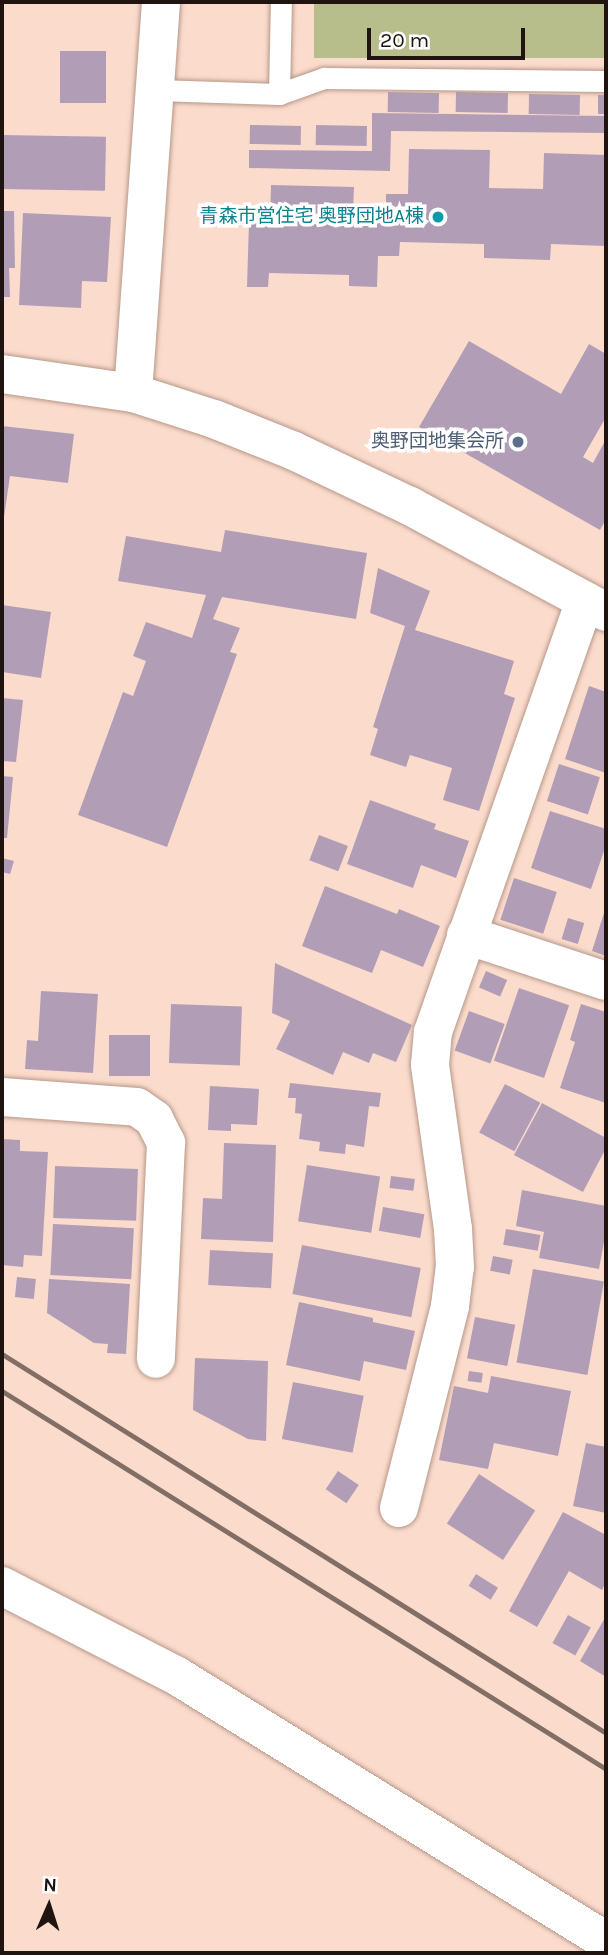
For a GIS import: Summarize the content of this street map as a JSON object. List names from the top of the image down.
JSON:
{
  "places": ["青森市営住宅 奥野団地A棟", "奥野団地集会所"],
  "scale_bar": "20 m",
  "north": "top"
}
